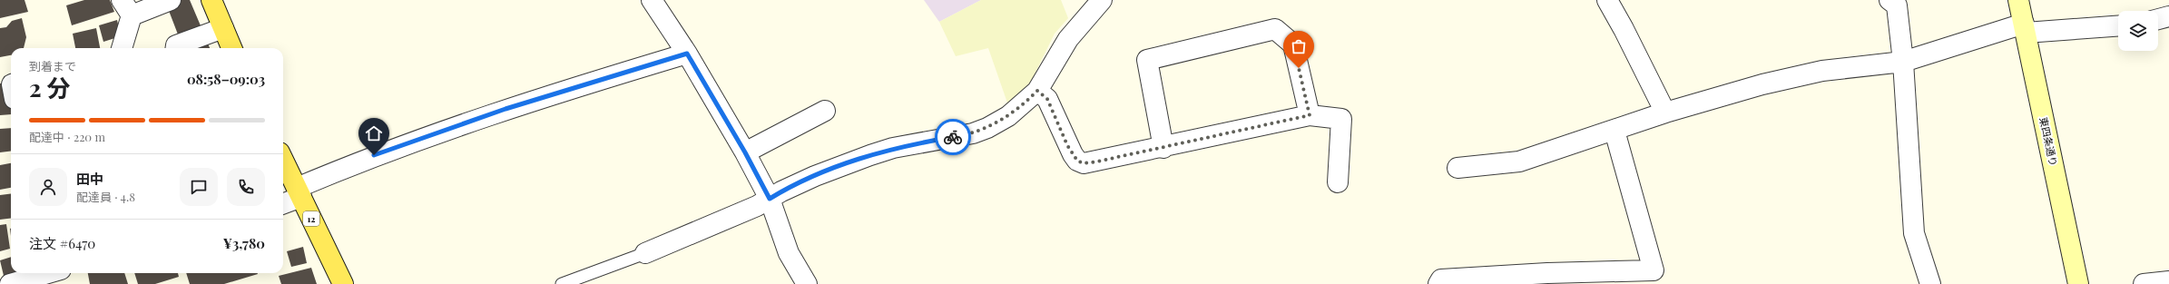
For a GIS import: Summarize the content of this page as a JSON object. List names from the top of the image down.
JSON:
{
  "streets": {
    "main road": ["12"],
    "street": ["東四条通り"]
  },
  "page": {
    "heading": ["2 分", "到着まで", "08:58–09:03"],
    "panel": [
      "田中",
      "配達員 · 4.8",
      "注文 #6470",
      "¥3,780"
    ],
    "bar": "配達中 · 220 m"
  }
}
